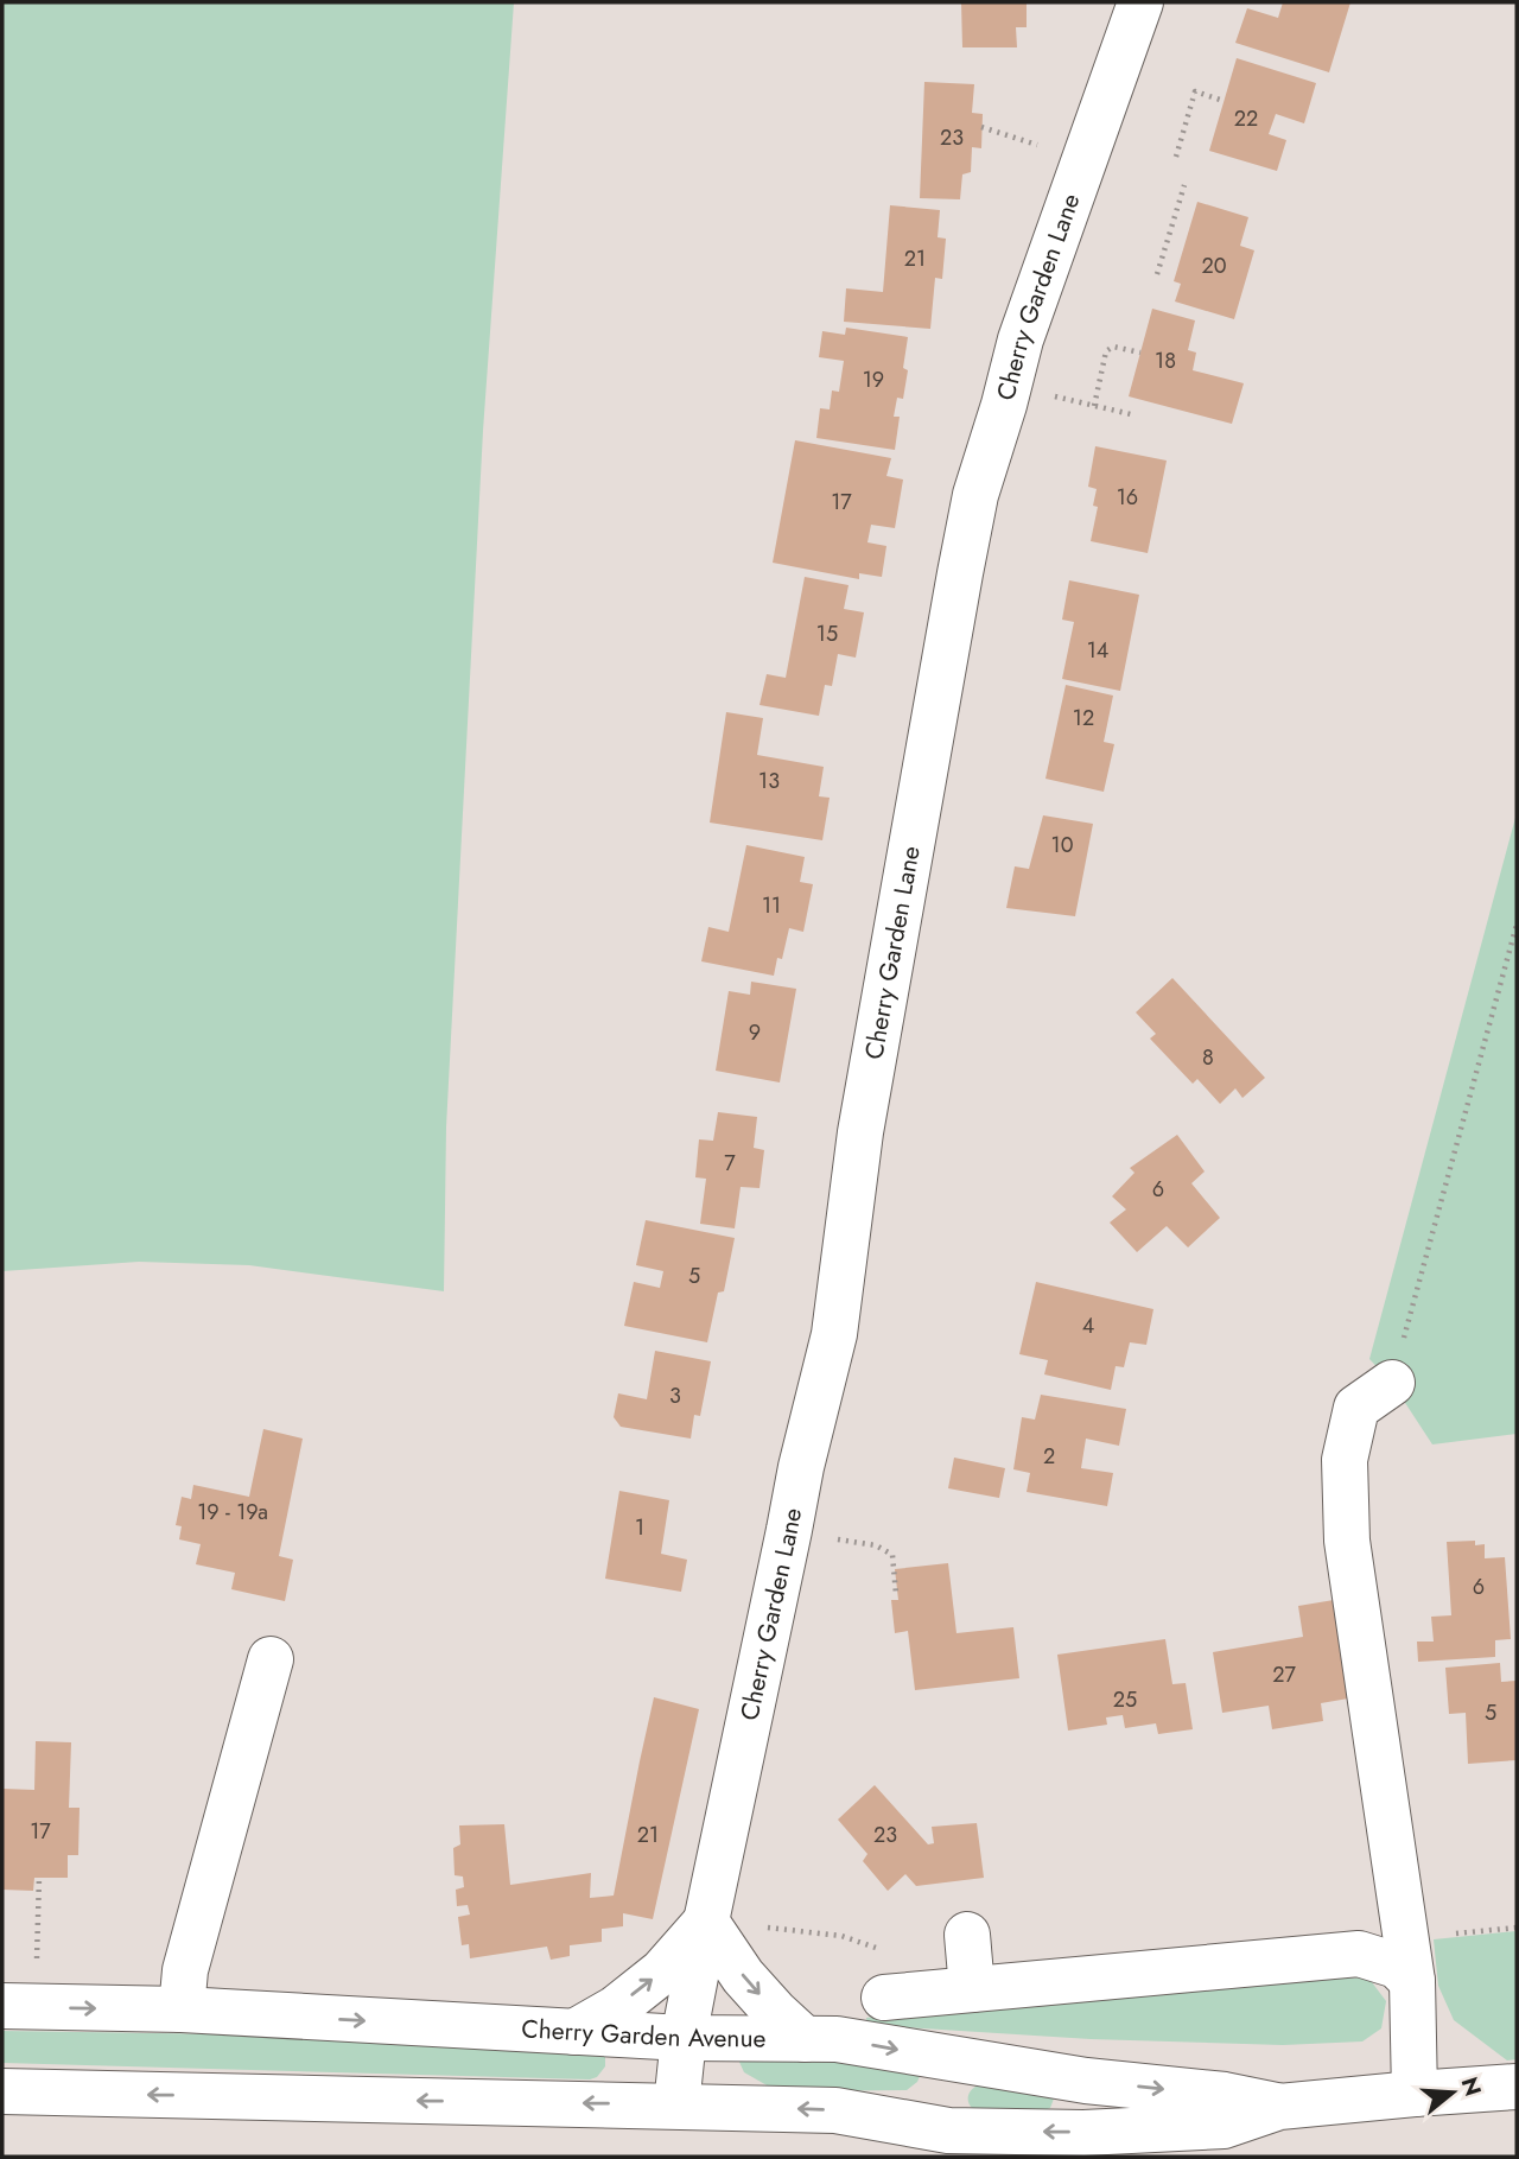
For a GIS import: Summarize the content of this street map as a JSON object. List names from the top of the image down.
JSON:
{
  "streets": {
    "main road": ["Cherry Garden Lane", "Cherry Garden Avenue"]
  },
  "crossings": [
    ["Cherry Garden Lane", "Cherry Garden Avenue"]
  ],
  "house_numbers": [
    "22",
    "23",
    "21",
    "20",
    "18",
    "19",
    "16",
    "17",
    "15",
    "14",
    "12",
    "13",
    "10",
    "11",
    "9",
    "8",
    "7",
    "6",
    "5",
    "4",
    "3",
    "2",
    "19 - 19a",
    "1",
    "6",
    "27",
    "25",
    "5",
    "17",
    "21",
    "23"
  ],
  "north": "right"
}
